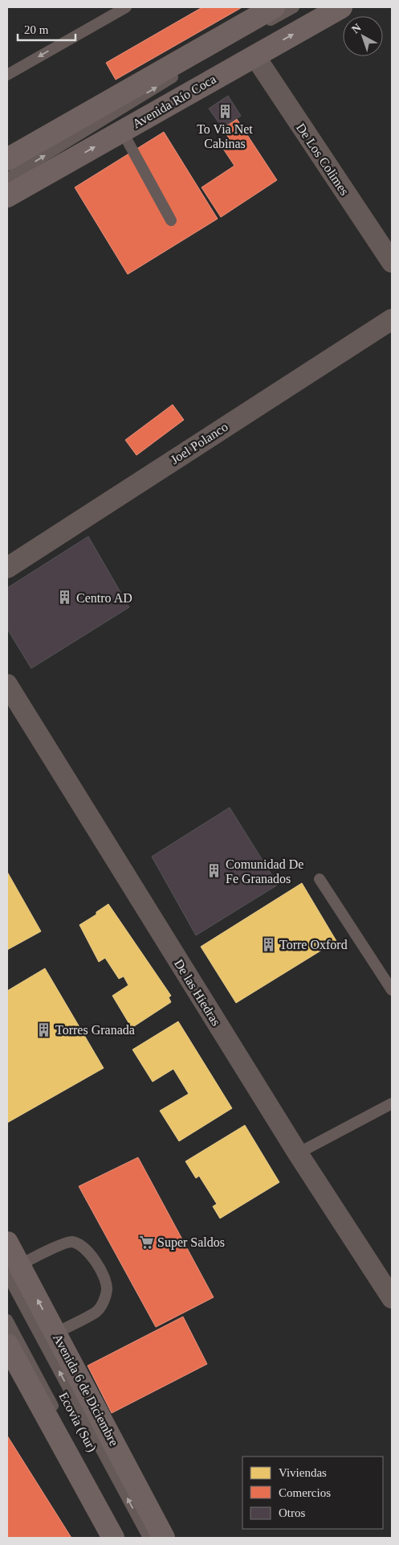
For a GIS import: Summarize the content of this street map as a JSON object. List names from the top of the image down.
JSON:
{
  "streets": {
    "main road": ["Avenida Río Coca", "Avenida 6 de Diciembre"],
    "street": ["De Los Colimes", "Joel Polanco", "De las Hiedras"],
    "lane": ["Ecovia (Sur)"]
  },
  "crossings": [
    ["Avenida Río Coca", "De Los Colimes"]
  ],
  "places": {
    "building": [
      "To Via Net Cabinas",
      "Centro AD",
      "Comunidad De Fe Granados",
      "Torre Oxford",
      "Torres Granada"
    ],
    "supermarket": ["Super Saldos"]
  },
  "legend": ["Viviendas", "Comercios", "Otros"],
  "scale_bar": "20 m",
  "north": "top left"
}
